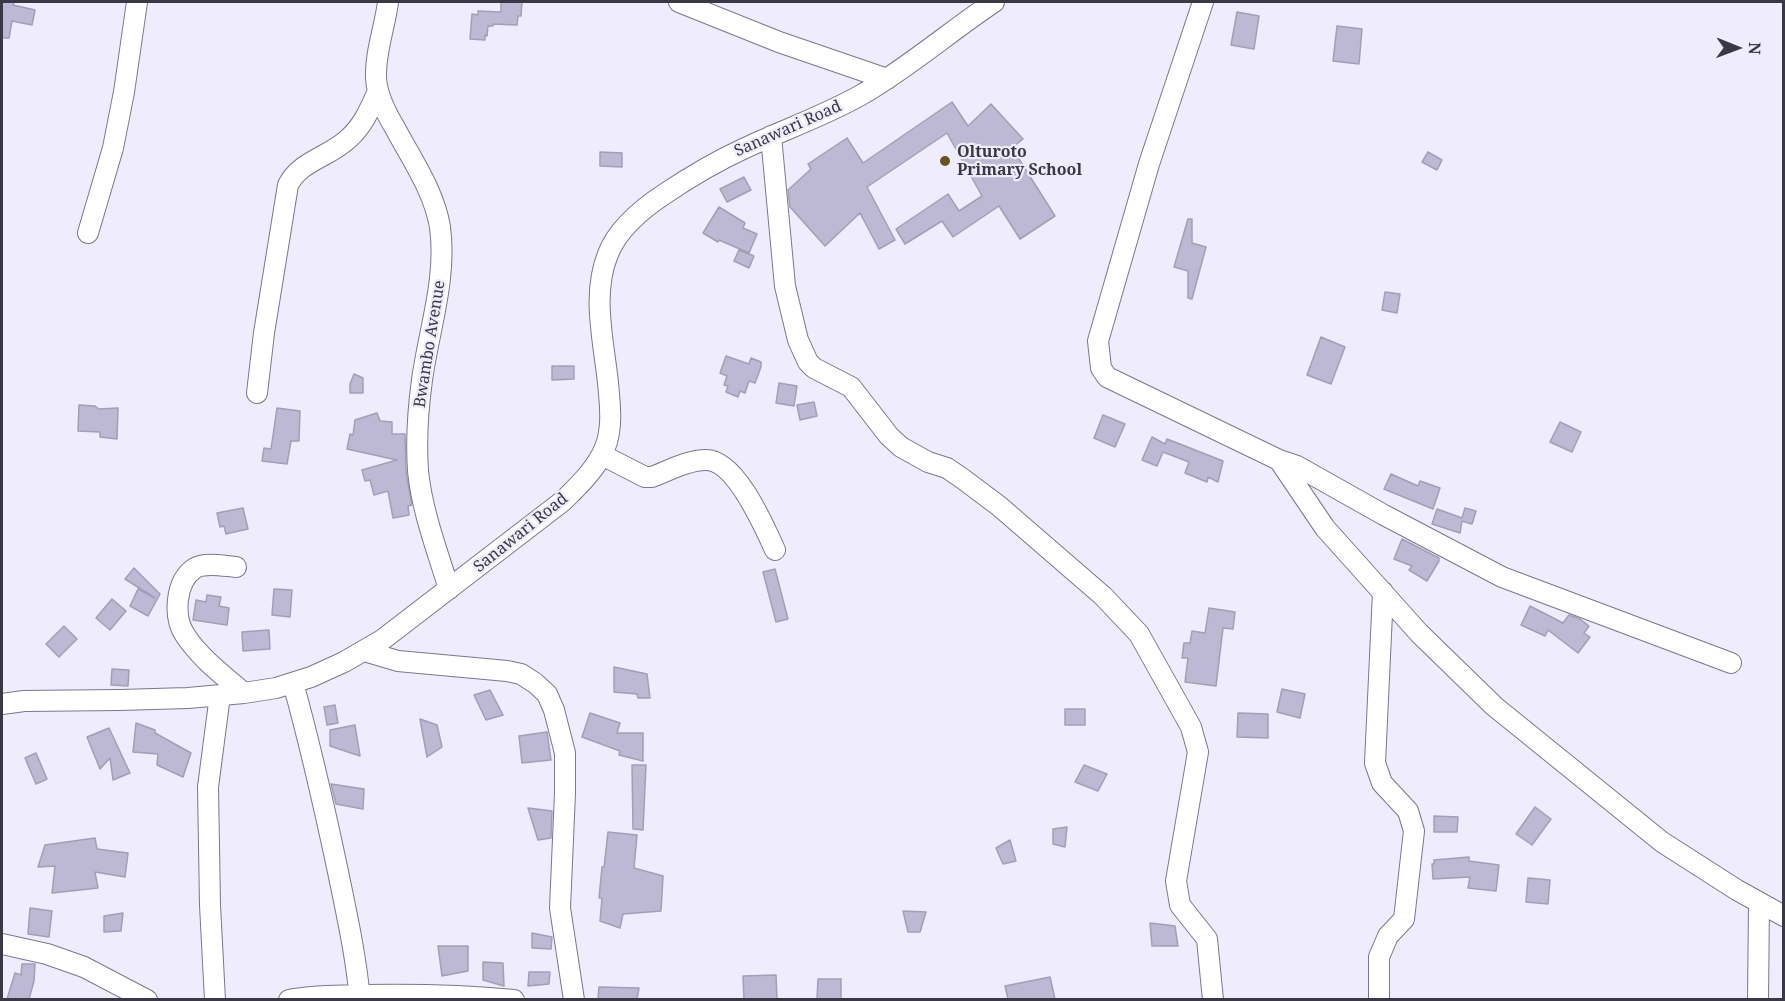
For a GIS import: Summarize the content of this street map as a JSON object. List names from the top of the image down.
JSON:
{
  "streets": {
    "street": ["Sanawari Road", "Bwambo Avenue"]
  },
  "crossings": [
    ["Sanawari Road", "Bwambo Avenue"]
  ],
  "places": ["Olturoto Primary School"],
  "north": "right"
}
